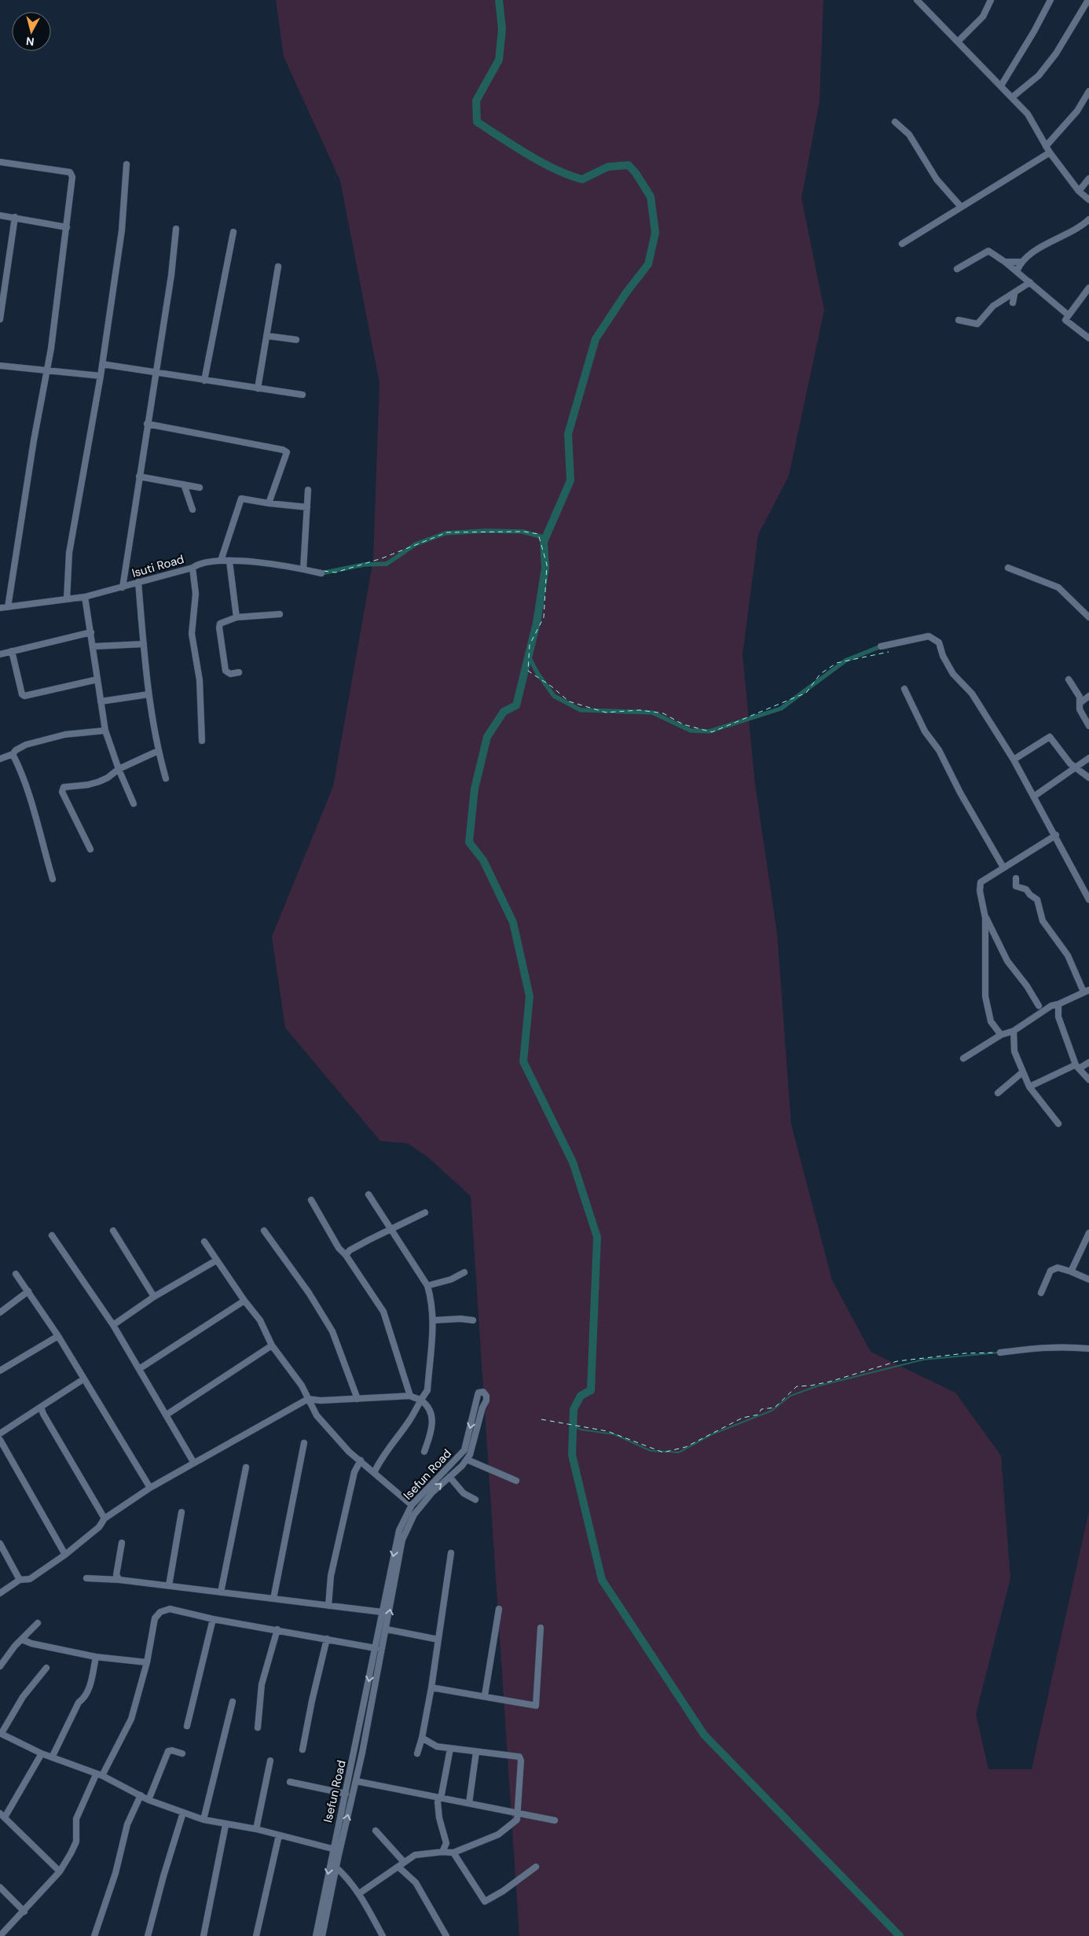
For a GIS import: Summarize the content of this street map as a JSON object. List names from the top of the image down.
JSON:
{
  "streets": {
    "street": ["Isuti Road", "Isefun Road"]
  },
  "north": "bottom"
}
